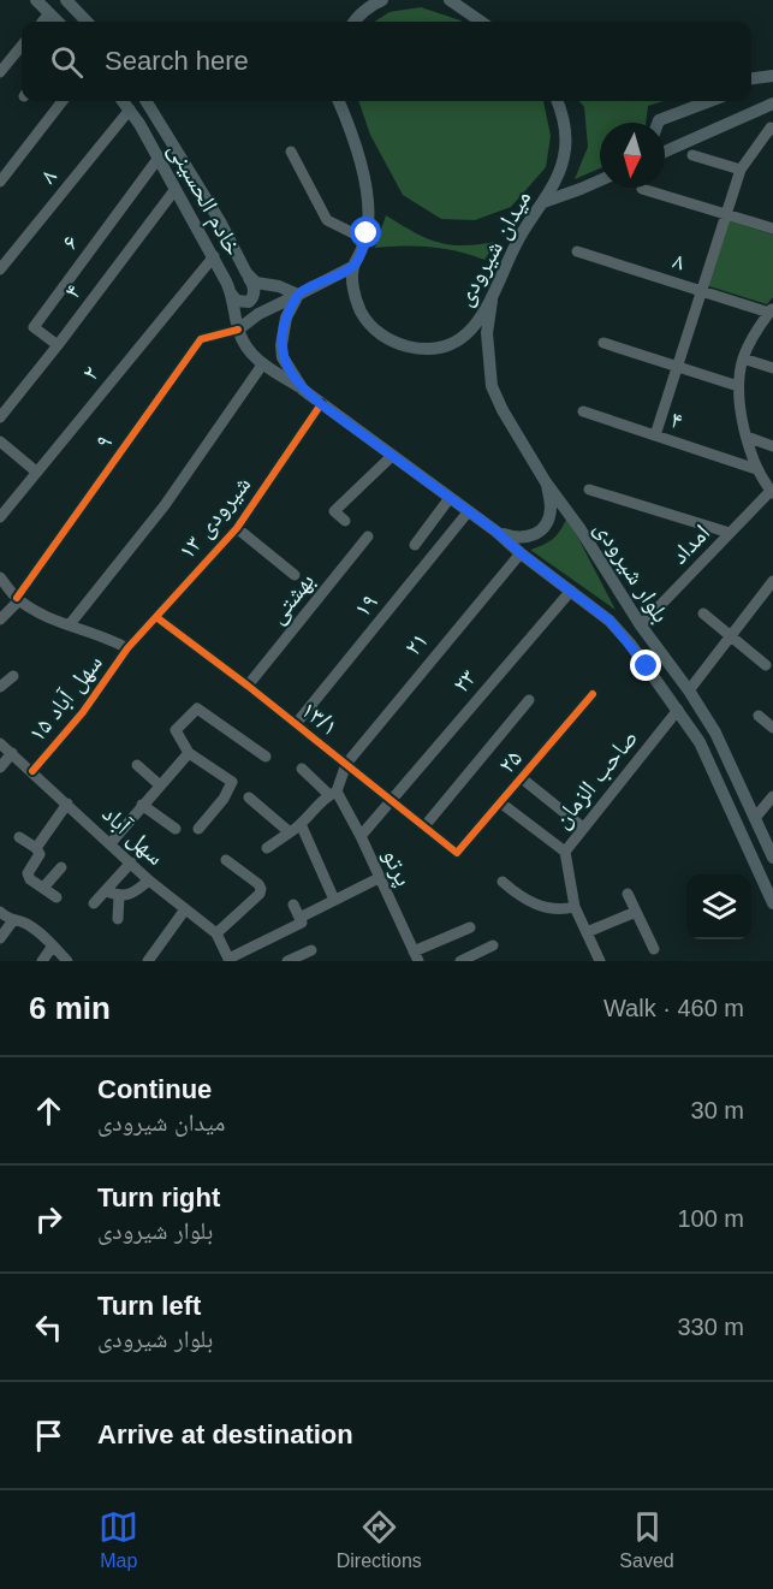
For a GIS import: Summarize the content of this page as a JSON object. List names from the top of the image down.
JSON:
{
  "streets": {
    "main road": ["خادم الحسینی", "میدان شیرودی", "بلوار شیرودی"],
    "street": [
      "۸",
      "۶",
      "۴",
      "۲",
      "۹",
      "شیرودی ۱۳",
      "امداد",
      "بهشتی",
      "۱۹",
      "۲۱",
      "۲۳",
      "سهل آباد ۱۵",
      "۱۳/۱",
      "۲۵",
      "صاحب الزمان",
      "سهل آباد",
      "پرتو"
    ]
  },
  "crossings": [
    ["۸", "خادم الحسینی"],
    ["خادم الحسینی", "۶"],
    ["خادم الحسینی", "۴"],
    ["خادم الحسینی", "۲"],
    ["خادم الحسینی", "۹"],
    ["خادم الحسینی", "بلوار شیرودی"],
    ["۶", "۴"],
    ["میدان شیرودی", "بلوار شیرودی"],
    ["شیرودی ۱۳", "بلوار شیرودی"],
    ["شیرودی ۱۳", "سهل آباد ۱۵"],
    ["شیرودی ۱۳", "۱۳/۱"],
    ["امداد", "بلوار شیرودی"],
    ["بلوار شیرودی", "۱۹"],
    ["بلوار شیرودی", "۲۱"],
    ["بلوار شیرودی", "۲۳"],
    ["بلوار شیرودی", "صاحب الزمان"],
    ["بهشتی", "۱۳/۱"],
    ["۱۹", "۱۳/۱"],
    ["۲۱", "۱۳/۱"],
    ["۲۳", "۱۳/۱"],
    ["۲۳", "پرتو"],
    ["سهل آباد ۱۵", "سهل آباد"],
    ["۱۳/۱", "۲۵"]
  ],
  "north": "bottom",
  "page": {
    "search": "Search here",
    "heading": ["6 min", "Walk · 460 m"],
    "list": [
      ["Continue", "میدان شیرودی", "30 m"],
      ["Turn right", "بلوار شیرودی", "100 m"],
      ["Turn left", "بلوار شیرودی", "330 m"],
      "Arrive at destination"
    ],
    "nav": ["Map", "Directions", "Saved"]
  }
}
